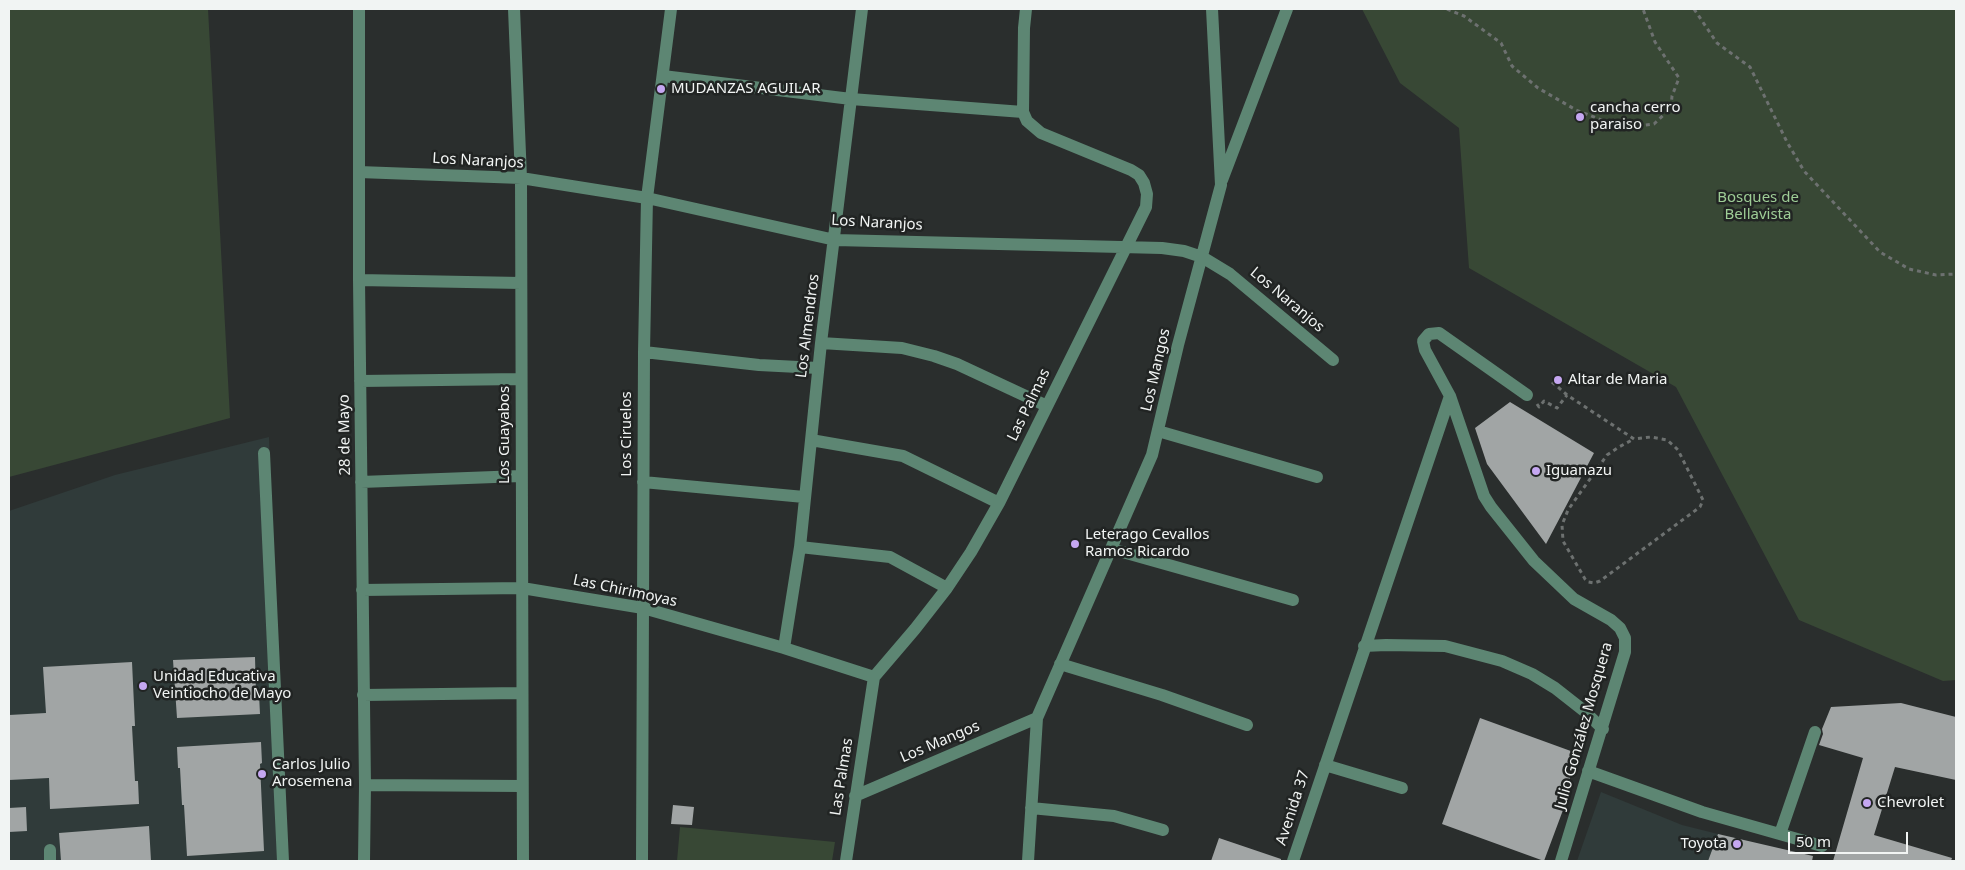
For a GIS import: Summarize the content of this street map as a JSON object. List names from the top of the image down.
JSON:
{
  "streets": {
    "street": [
      "Los Naranjos",
      "Los Almendros",
      "Los Mangos",
      "Las Palmas",
      "Los Ciruelos",
      "28 de Mayo",
      "Los Guayabos",
      "Las Chirimoyas",
      "Julio González Mosquera",
      "Avenida 37"
    ]
  },
  "crossings": [
    ["Los Naranjos", "Los Almendros"],
    ["Los Naranjos", "Los Mangos"],
    ["Los Naranjos", "Las Palmas"],
    ["Los Naranjos", "Los Ciruelos"],
    ["Los Naranjos", "28 de Mayo"],
    ["Los Naranjos", "Los Guayabos"],
    ["Los Almendros", "Las Chirimoyas"],
    ["Los Mangos", "Las Palmas"],
    ["Las Palmas", "Las Chirimoyas"],
    ["Los Ciruelos", "Las Chirimoyas"],
    ["28 de Mayo", "Las Chirimoyas"],
    ["Los Guayabos", "Las Chirimoyas"],
    ["Julio González Mosquera", "Avenida 37"]
  ],
  "parks": ["Bosques de Bellavista"],
  "places": [
    "MUDANZAS AGUILAR",
    "cancha cerro paraiso",
    "Altar de Maria",
    "Iguanazu",
    "Leterago Cevallos Ramos Ricardo",
    "Unidad Educativa Veintiocho de Mayo",
    "Carlos Julio Arosemena",
    "Chevrolet",
    "Toyota"
  ],
  "scale_bar": "50 m"
}
